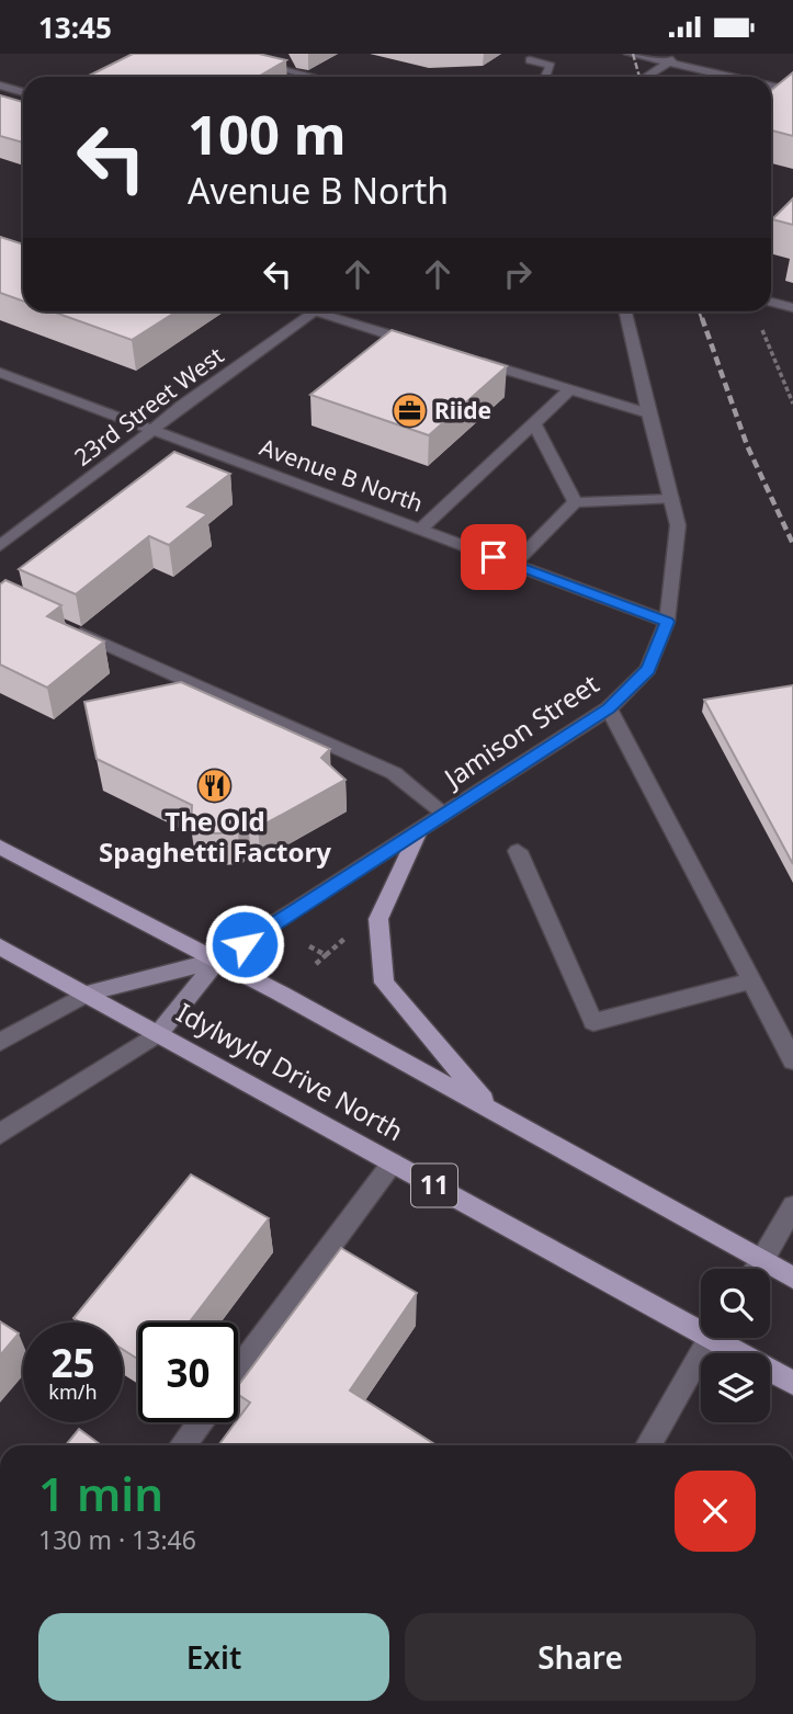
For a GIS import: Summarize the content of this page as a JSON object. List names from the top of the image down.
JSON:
{
  "streets": {
    "main road": ["Idylwyld Drive North", "11"],
    "street": ["23rd Street West", "Avenue B North", "Jamison Street"]
  },
  "crossings": [
    ["23rd Street West", "Avenue B North"],
    ["Avenue B North", "Jamison Street"]
  ],
  "places": {
    "office": ["Riide"],
    "restaurant": ["The Old Spaghetti Factory"]
  },
  "page": {
    "status": "13:45",
    "turn": ["100 m", "Avenue B North"],
    "speed": "25 km/h",
    "limit": "30",
    "heading": ["1 min", "130 m · 13:46"],
    "buttons": ["Exit", "Share"]
  }
}
